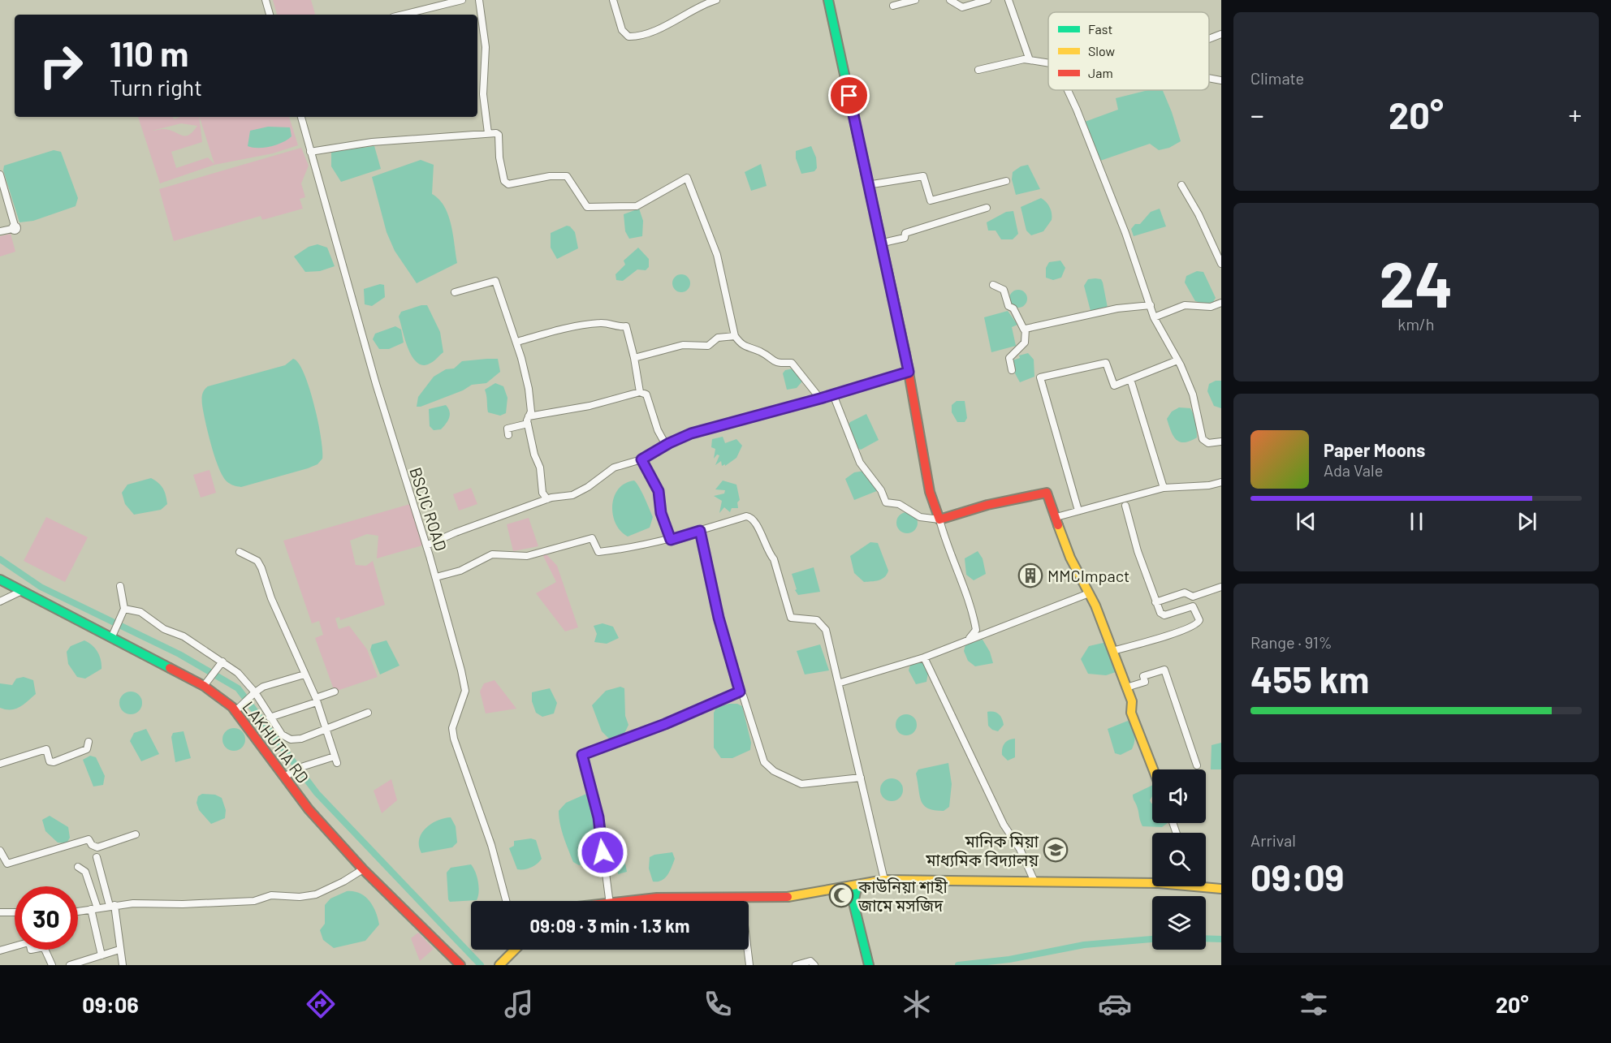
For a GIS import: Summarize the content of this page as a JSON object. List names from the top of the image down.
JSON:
{
  "streets": {
    "street": ["BSCIC ROAD", "LAKHUTIA RD"]
  },
  "places": {
    "building": ["MMCImpact"],
    "school or university": ["মানিক মিয়া মাধ্যমিক বিদ্যালয়"],
    "mosque": ["কাউনিয়া শাহী জামে মসজিদ"]
  },
  "legend": ["Fast", "Slow", "Jam"],
  "page": {
    "tile": [
      "Climate",
      ["24", "km/h"],
      ["Range · 91%", "455 km"],
      ["Arrival", "09:09"]
    ],
    "turn": ["110 m", "Turn right"],
    "heat": ["−", "20°", "+"],
    "song": ["Paper Moons", "Ada Vale"],
    "limit": "30",
    "trip": "09:09 · 3 min · 1.3 km",
    "tabs": ["09:06", "20°"]
  }
}
